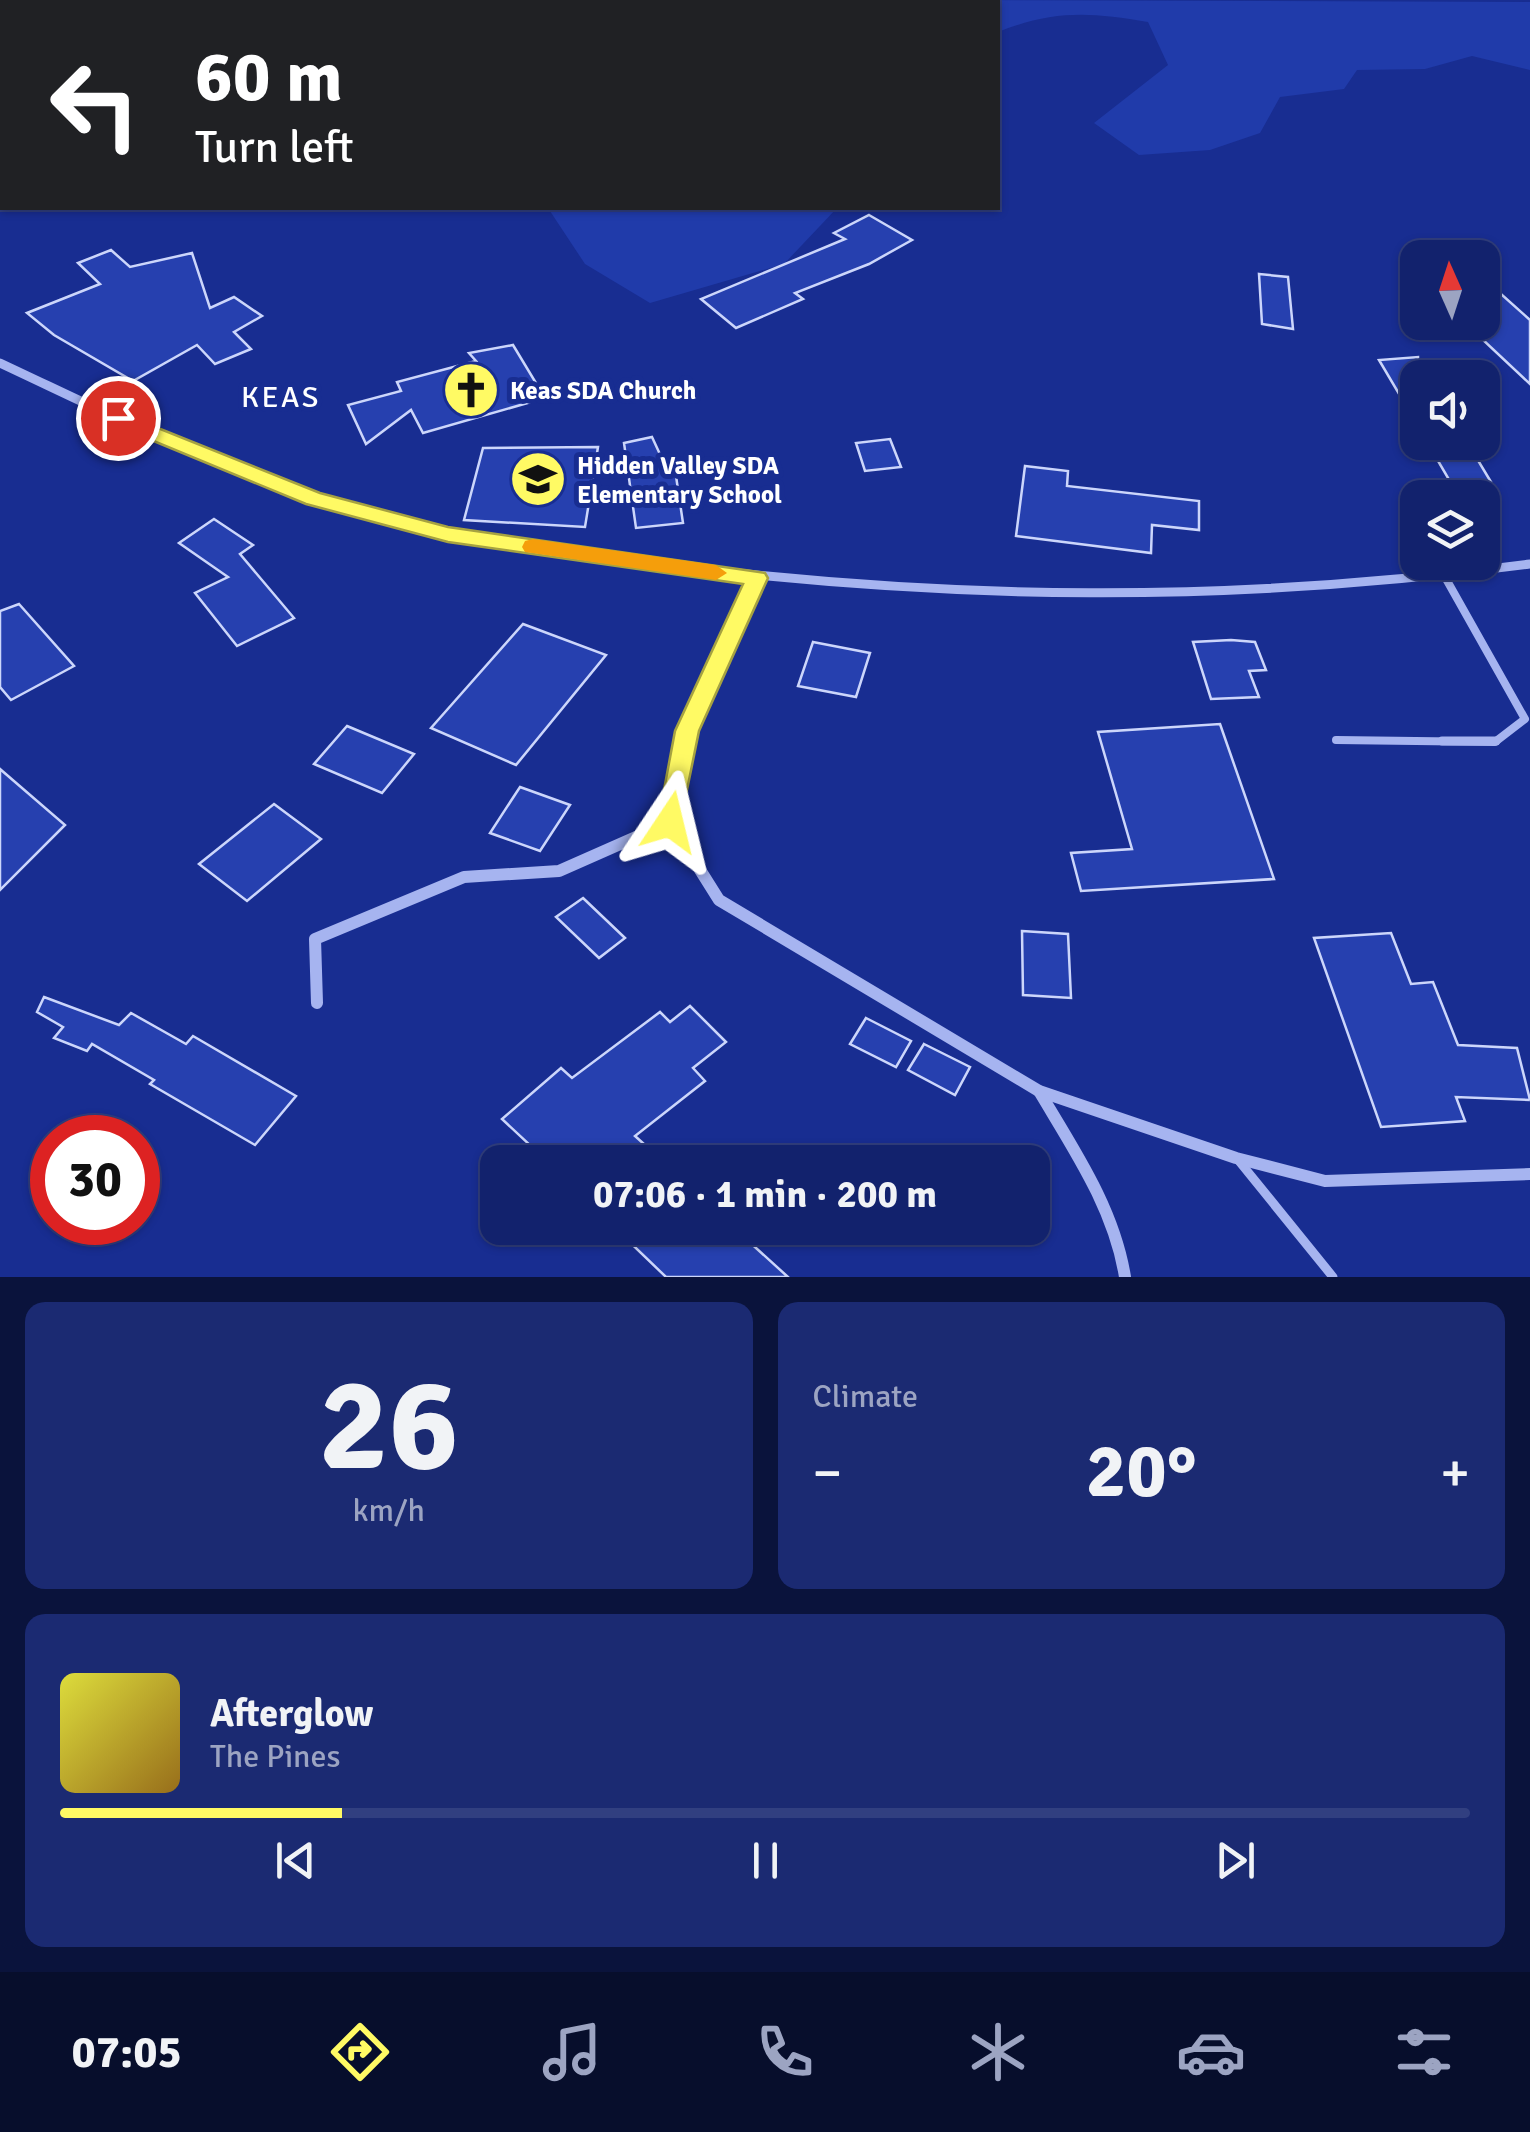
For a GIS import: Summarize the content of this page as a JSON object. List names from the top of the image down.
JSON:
{
  "districts": ["KEAS"],
  "places": {
    "church": ["Keas SDA Church"],
    "school or university": ["Hidden Valley SDA Elementary School"]
  },
  "north": "top",
  "page": {
    "turn": ["60 m", "Turn left"],
    "limit": "30",
    "trip": "07:06 · 1 min · 200 m",
    "tile": [
      ["26", "km/h"],
      "Climate"
    ],
    "heat": ["−", "20°", "+"],
    "song": ["Afterglow", "The Pines"],
    "tabs": "07:05"
  }
}
